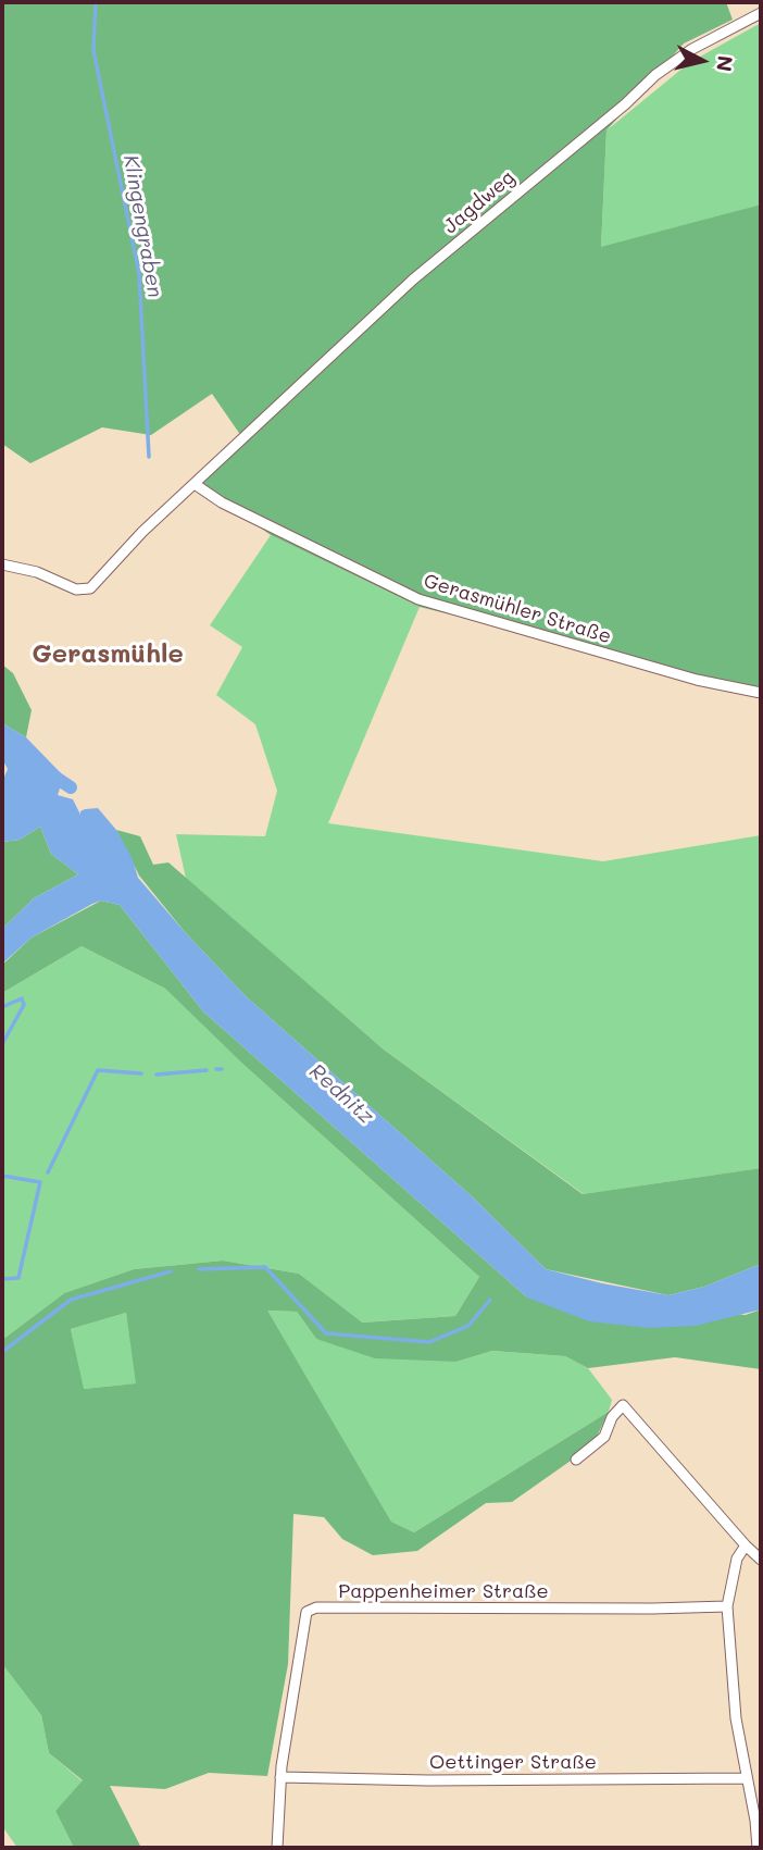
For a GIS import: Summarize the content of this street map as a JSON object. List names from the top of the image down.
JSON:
{
  "streets": {
    "street": [
      "Jagdweg",
      "Gerasmühler Straße",
      "Pappenheimer Straße",
      "Oettinger Straße"
    ]
  },
  "crossings": [
    ["Jagdweg", "Gerasmühler Straße"],
    ["Pappenheimer Straße", "Oettinger Straße"]
  ],
  "districts": ["Gerasmühle"],
  "water": ["Klingengraben", "Rednitz"],
  "north": "right"
}
